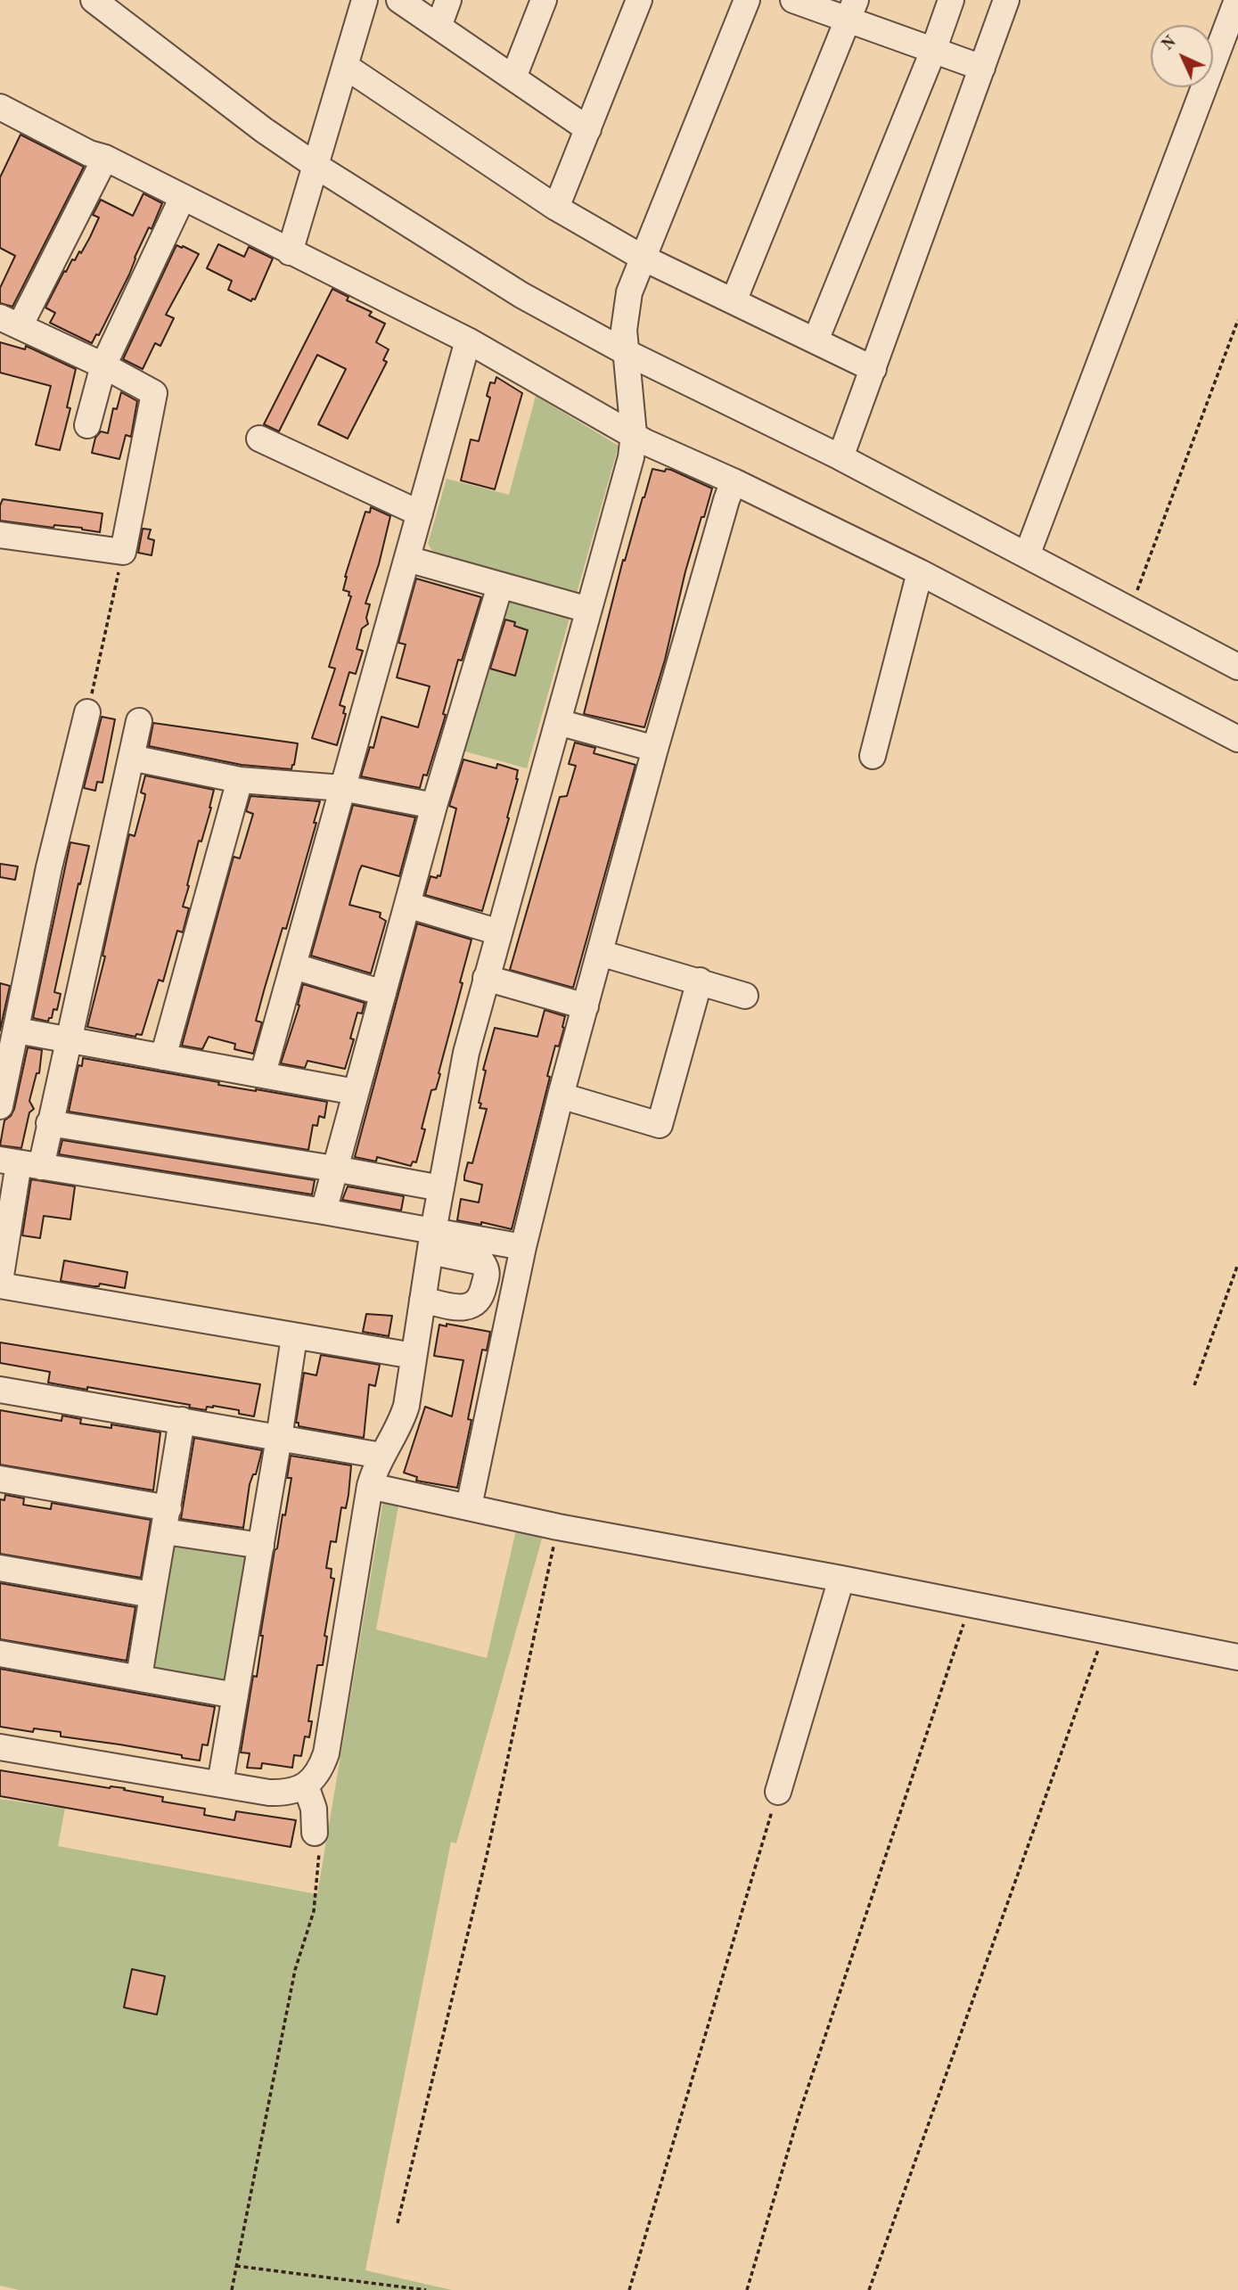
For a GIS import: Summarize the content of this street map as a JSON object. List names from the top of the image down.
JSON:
{
  "north": "top left"
}
